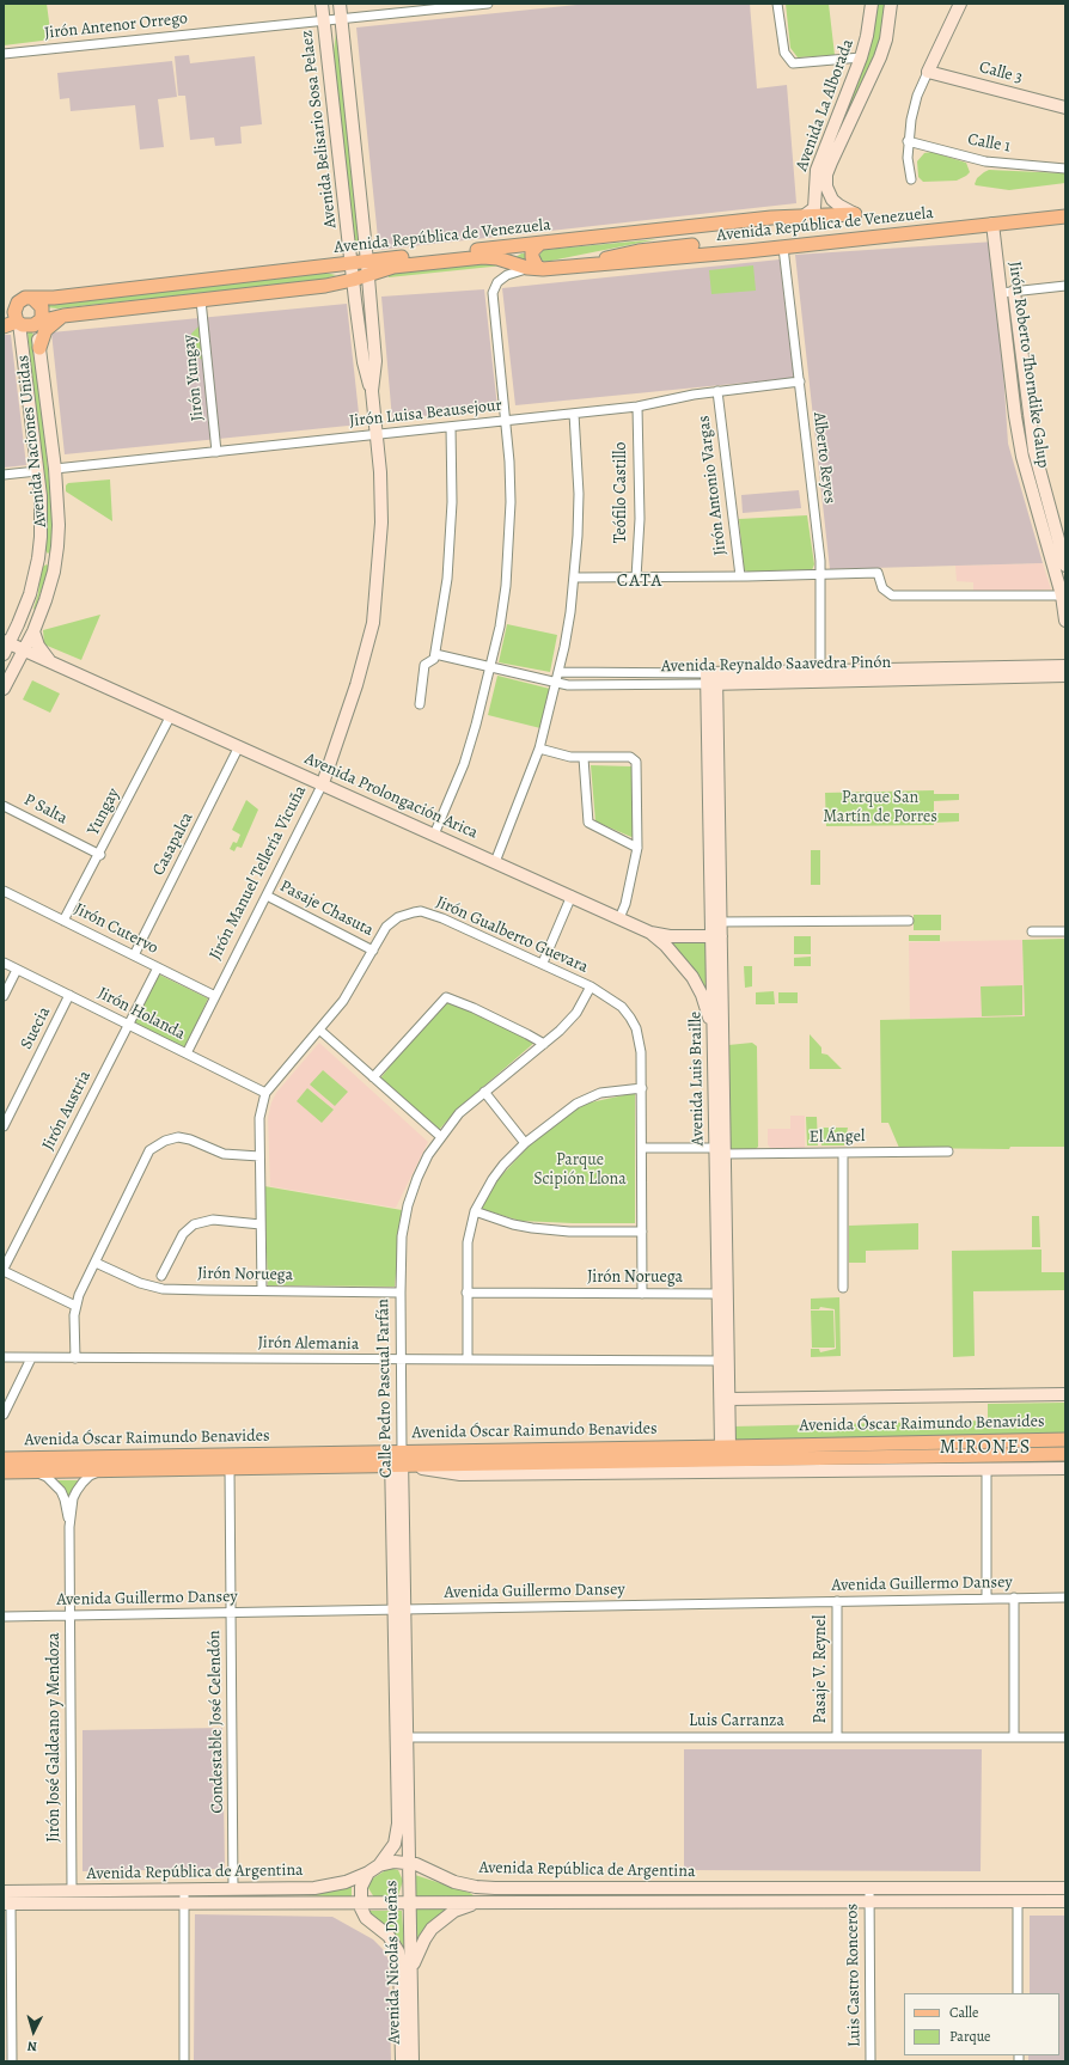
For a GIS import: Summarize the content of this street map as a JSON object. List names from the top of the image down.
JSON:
{
  "streets": {
    "main road": [
      "Calle 3",
      "Avenida La Alborada",
      "Avenida Belisario Sosa Pelaez",
      "Avenida República de Venezuela",
      "Jirón Roberto Thorndike Galup",
      "Avenida Naciones Unidas",
      "Avenida Reynaldo Saavedra Pinón",
      "Avenida Prolongación Arica",
      "Jirón Manuel Tellería Vicuña",
      "Avenida Luis Braille",
      "Calle Pedro Pascual Farfán",
      "Avenida Óscar Raimundo Benavides",
      "Avenida República de Argentina",
      "Avenida Nicolás Dueñas"
    ],
    "street": [
      "Jirón Antenor Orrego",
      "Calle 1",
      "Jirón Yungay",
      "Jirón Luisa Beausejour",
      "Alberto Reyes",
      "Jirón Antonio Vargas",
      "Teófilo Castillo",
      "P Salta",
      "Yungay",
      "Casapalca",
      "Pasaje Chasuta",
      "Jirón Cutervo",
      "Jirón Gualberto Guevara",
      "Jirón Holanda",
      "Suecia",
      "Jirón Austria",
      "El Ángel",
      "Jirón Noruega",
      "Jirón Alemania",
      "Avenida Guillermo Dansey",
      "Pasaje V. Reynel",
      "Condestable José Celendón",
      "Luis Carranza",
      "Jirón José Galdeano y Mendoza",
      "Luis Castro Ronceros"
    ]
  },
  "crossings": [
    ["Jirón Antenor Orrego", "Avenida Belisario Sosa Pelaez"],
    ["Avenida La Alborada", "Avenida República de Venezuela"],
    ["Avenida Belisario Sosa Pelaez", "Avenida República de Venezuela"],
    ["Avenida Belisario Sosa Pelaez", "Jirón Manuel Tellería Vicuña"],
    ["Avenida República de Venezuela", "Jirón Roberto Thorndike Galup"],
    ["Avenida República de Venezuela", "Jirón Yungay"],
    ["Avenida República de Venezuela", "Avenida Naciones Unidas"],
    ["Avenida República de Venezuela", "Alberto Reyes"],
    ["Avenida República de Venezuela", "Jirón Manuel Tellería Vicuña"],
    ["Jirón Yungay", "Jirón Luisa Beausejour"],
    ["Jirón Luisa Beausejour", "Avenida Naciones Unidas"],
    ["Jirón Luisa Beausejour", "Alberto Reyes"],
    ["Jirón Luisa Beausejour", "Jirón Antonio Vargas"],
    ["Jirón Luisa Beausejour", "Teófilo Castillo"],
    ["Jirón Luisa Beausejour", "Jirón Manuel Tellería Vicuña"],
    ["Avenida Naciones Unidas", "Avenida Prolongación Arica"],
    ["Alberto Reyes", "Avenida Reynaldo Saavedra Pinón"],
    ["Avenida Reynaldo Saavedra Pinón", "Avenida Luis Braille"],
    ["Avenida Prolongación Arica", "Yungay"],
    ["Avenida Prolongación Arica", "Casapalca"],
    ["Avenida Prolongación Arica", "Jirón Manuel Tellería Vicuña"],
    ["Avenida Prolongación Arica", "Avenida Luis Braille"],
    ["P Salta", "Yungay"],
    ["Yungay", "Jirón Cutervo"],
    ["Casapalca", "Jirón Cutervo"],
    ["Jirón Manuel Tellería Vicuña", "Pasaje Chasuta"],
    ["Jirón Manuel Tellería Vicuña", "Jirón Cutervo"],
    ["Jirón Manuel Tellería Vicuña", "Jirón Holanda"],
    ["Pasaje Chasuta", "Jirón Gualberto Guevara"],
    ["Jirón Cutervo", "Jirón Austria"],
    ["Jirón Gualberto Guevara", "Jirón Holanda"],
    ["Jirón Gualberto Guevara", "El Ángel"],
    ["Jirón Gualberto Guevara", "Jirón Noruega"],
    ["Jirón Gualberto Guevara", "Calle Pedro Pascual Farfán"],
    ["Jirón Holanda", "Suecia"],
    ["Jirón Holanda", "Jirón Austria"],
    ["Avenida Luis Braille", "El Ángel"],
    ["Avenida Luis Braille", "Jirón Noruega"],
    ["Avenida Luis Braille", "Jirón Alemania"],
    ["Avenida Luis Braille", "Avenida Óscar Raimundo Benavides"],
    ["Jirón Noruega", "Calle Pedro Pascual Farfán"],
    ["Jirón Alemania", "Calle Pedro Pascual Farfán"],
    ["Calle Pedro Pascual Farfán", "Avenida Óscar Raimundo Benavides"],
    ["Calle Pedro Pascual Farfán", "Avenida Guillermo Dansey"],
    ["Calle Pedro Pascual Farfán", "Luis Carranza"],
    ["Calle Pedro Pascual Farfán", "Avenida República de Argentina"],
    ["Calle Pedro Pascual Farfán", "Avenida Nicolás Dueñas"],
    ["Avenida Óscar Raimundo Benavides", "Condestable José Celendón"],
    ["Avenida Óscar Raimundo Benavides", "Jirón José Galdeano y Mendoza"],
    ["Avenida Guillermo Dansey", "Pasaje V. Reynel"],
    ["Avenida Guillermo Dansey", "Condestable José Celendón"],
    ["Avenida Guillermo Dansey", "Jirón José Galdeano y Mendoza"],
    ["Pasaje V. Reynel", "Luis Carranza"],
    ["Condestable José Celendón", "Avenida República de Argentina"],
    ["Jirón José Galdeano y Mendoza", "Avenida República de Argentina"],
    ["Avenida República de Argentina", "Avenida Nicolás Dueñas"],
    ["Avenida República de Argentina", "Luis Castro Ronceros"]
  ],
  "districts": ["CATA", "MIRONES"],
  "parks": ["Parque San Martín de Porres", "Parque Scipión Llona"],
  "legend": ["Calle", "Parque"],
  "north": "bottom"
}
